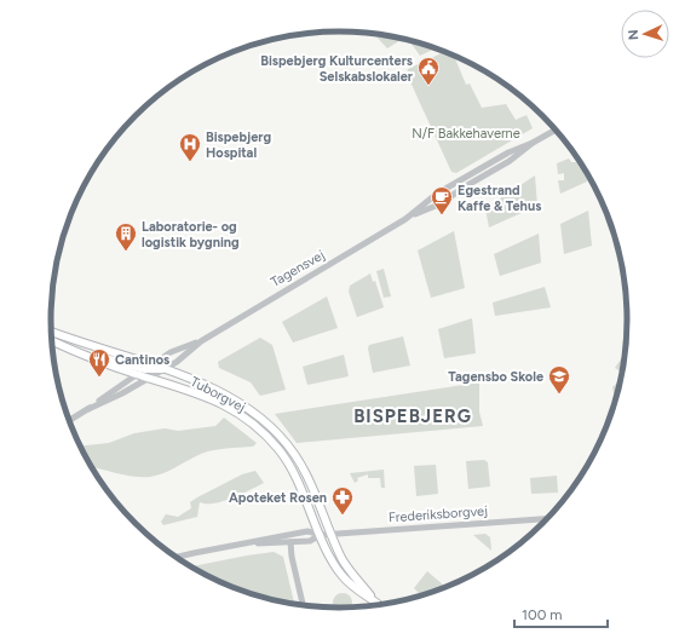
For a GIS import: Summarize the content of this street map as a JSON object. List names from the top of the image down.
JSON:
{
  "streets": {
    "main road": ["Tuborgvej"],
    "street": ["Tagensvej", "Frederiksborgvej"]
  },
  "crossings": [
    ["Tagensvej", "Tuborgvej"],
    ["Tuborgvej", "Frederiksborgvej"]
  ],
  "districts": ["BISPEBJERG"],
  "parks": ["N/F Bakkehaverne"],
  "places": {
    "public building": ["Bispebjerg Kulturcenters Selskabslokaler"],
    "hospital": ["Bispebjerg Hospital"],
    "cafe": ["Egestrand Kaffe & Tehus"],
    "building": ["Laboratorie- og logistik bygning"],
    "restaurant": ["Cantinos"],
    "school or university": ["Tagensbo Skole"],
    "pharmacy": ["Apoteket Rosen"]
  },
  "scale_bar": "100 m",
  "north": "left"
}
